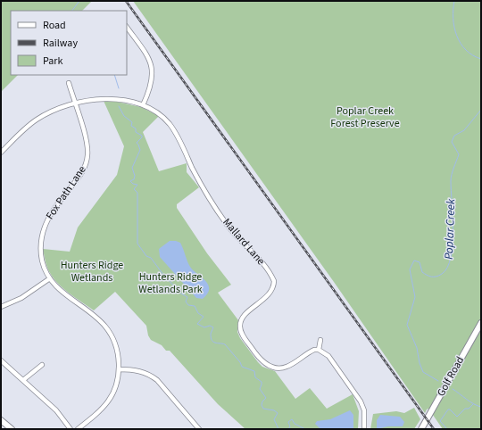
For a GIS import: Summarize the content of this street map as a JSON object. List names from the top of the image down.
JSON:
{
  "streets": {
    "main road": ["Golf Road"],
    "street": ["Fox Path Lane", "Mallard Lane"]
  },
  "crossings": [
    ["Fox Path Lane", "Mallard Lane"]
  ],
  "water": ["Poplar Creek"],
  "parks": ["Poplar Creek Forest Preserve", "Hunters Ridge Wetlands", "Hunters Ridge Wetlands Park"],
  "legend": ["Road", "Railway", "Park"]
}
